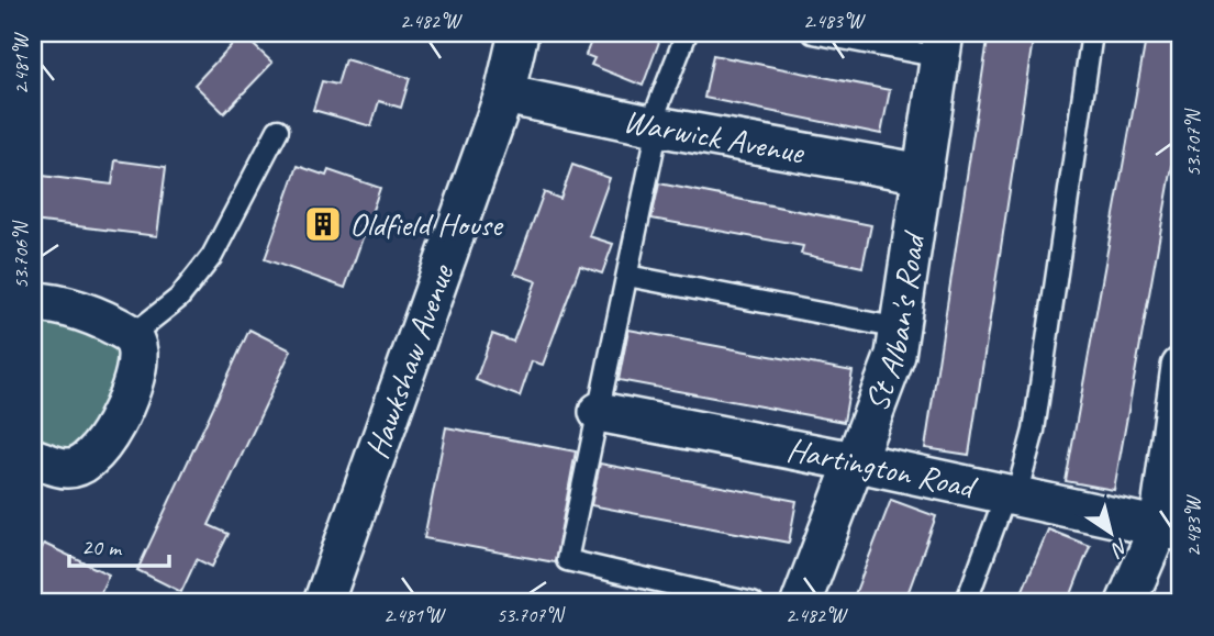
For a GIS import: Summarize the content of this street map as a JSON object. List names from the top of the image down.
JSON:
{
  "streets": {
    "street": [
      "Warwick Avenue",
      "St Alban's Road",
      "Hawkshaw Avenue",
      "Hartington Road"
    ]
  },
  "crossings": [
    ["Warwick Avenue", "St Alban's Road"],
    ["Warwick Avenue", "Hawkshaw Avenue"],
    ["St Alban's Road", "Hartington Road"]
  ],
  "places": {
    "building": ["Oldfield House"]
  },
  "scale_bar": "20 m",
  "north": "bottom right",
  "coordinates": [
    "2.482°W",
    "2.483°W",
    "2.481°W",
    "53.707°N",
    "53.706°N"
  ]
}
